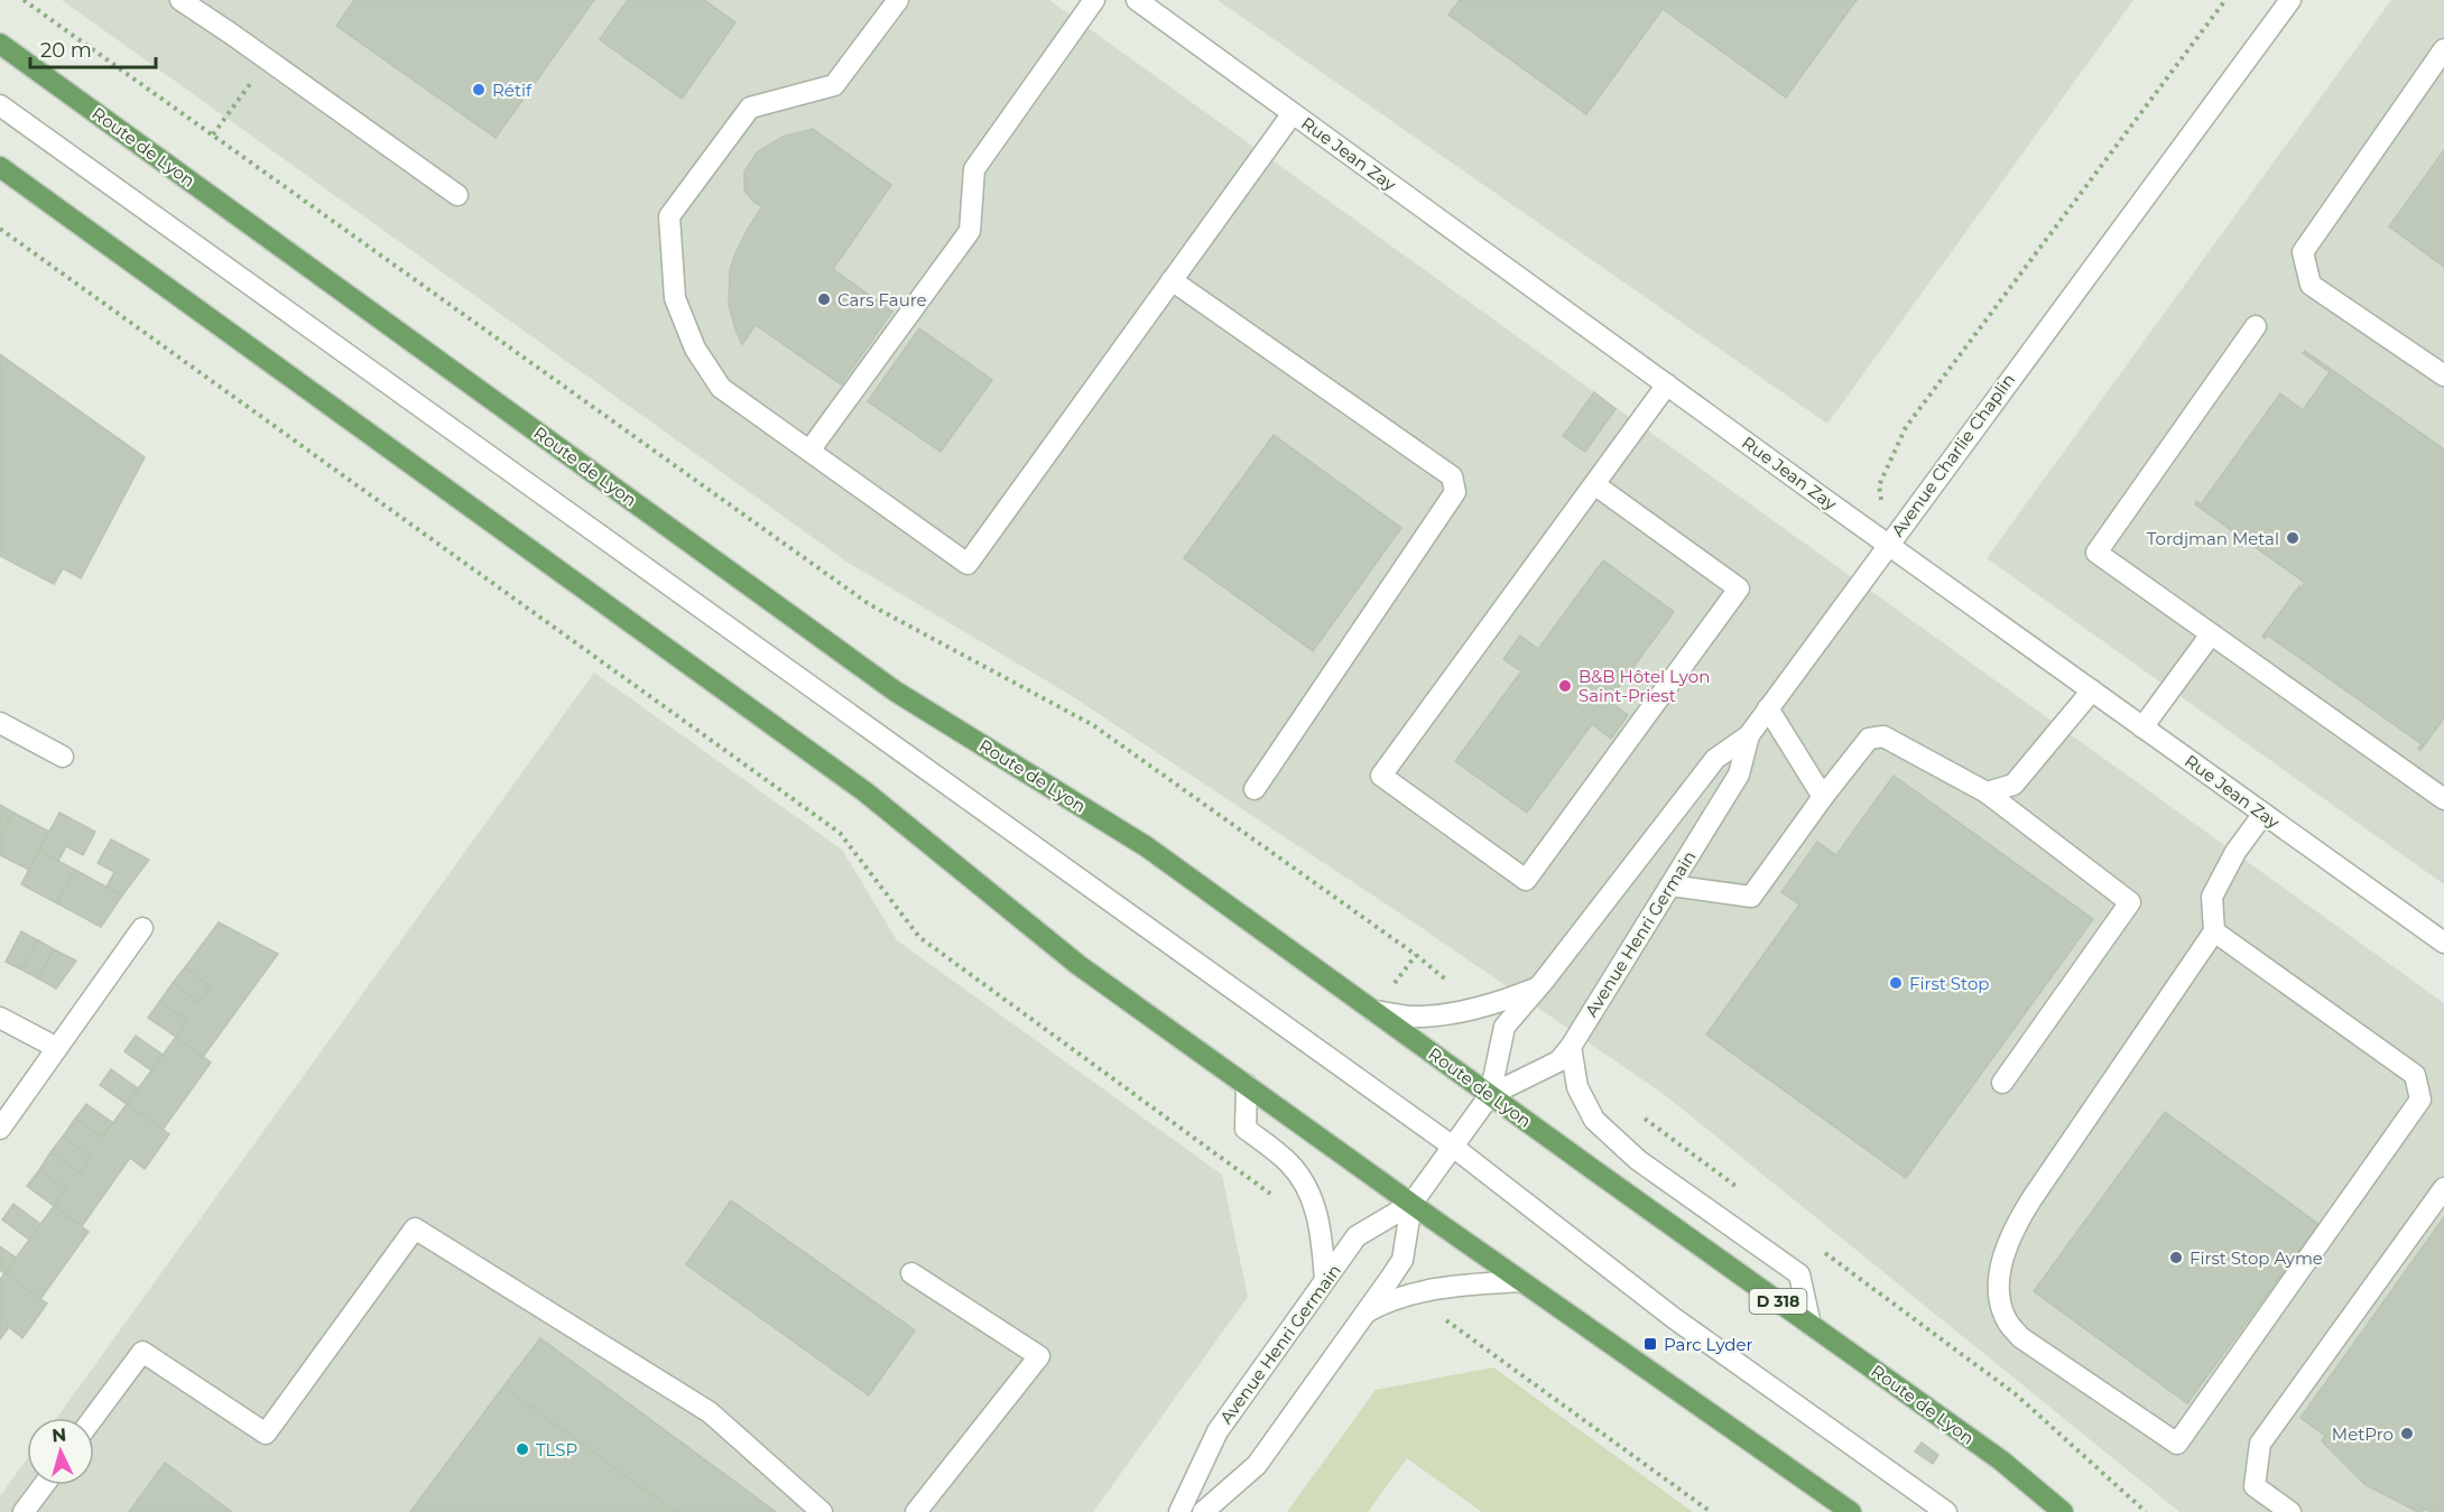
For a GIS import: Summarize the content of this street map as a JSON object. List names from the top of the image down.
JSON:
{
  "streets": {
    "main road": ["Route de Lyon", "D 318"],
    "street": ["Rue Jean Zay", "Avenue Charlie Chaplin", "Avenue Henri Germain"]
  },
  "crossings": [
    ["Route de Lyon", "Avenue Henri Germain"],
    ["Rue Jean Zay", "Avenue Charlie Chaplin"],
    ["Rue Jean Zay", "Avenue Henri Germain"],
    ["Avenue Charlie Chaplin", "Avenue Henri Germain"]
  ],
  "places": {
    "other": [
      "Rétif",
      "Cars Faure",
      "Tordjman Metal",
      "B&B Hôtel Lyon Saint-Priest",
      "First Stop",
      "First Stop Ayme",
      "MetPro",
      "TLSP"
    ],
    "transit": ["Parc Lyder"]
  },
  "scale_bar": "20 m",
  "north": "top"
}
